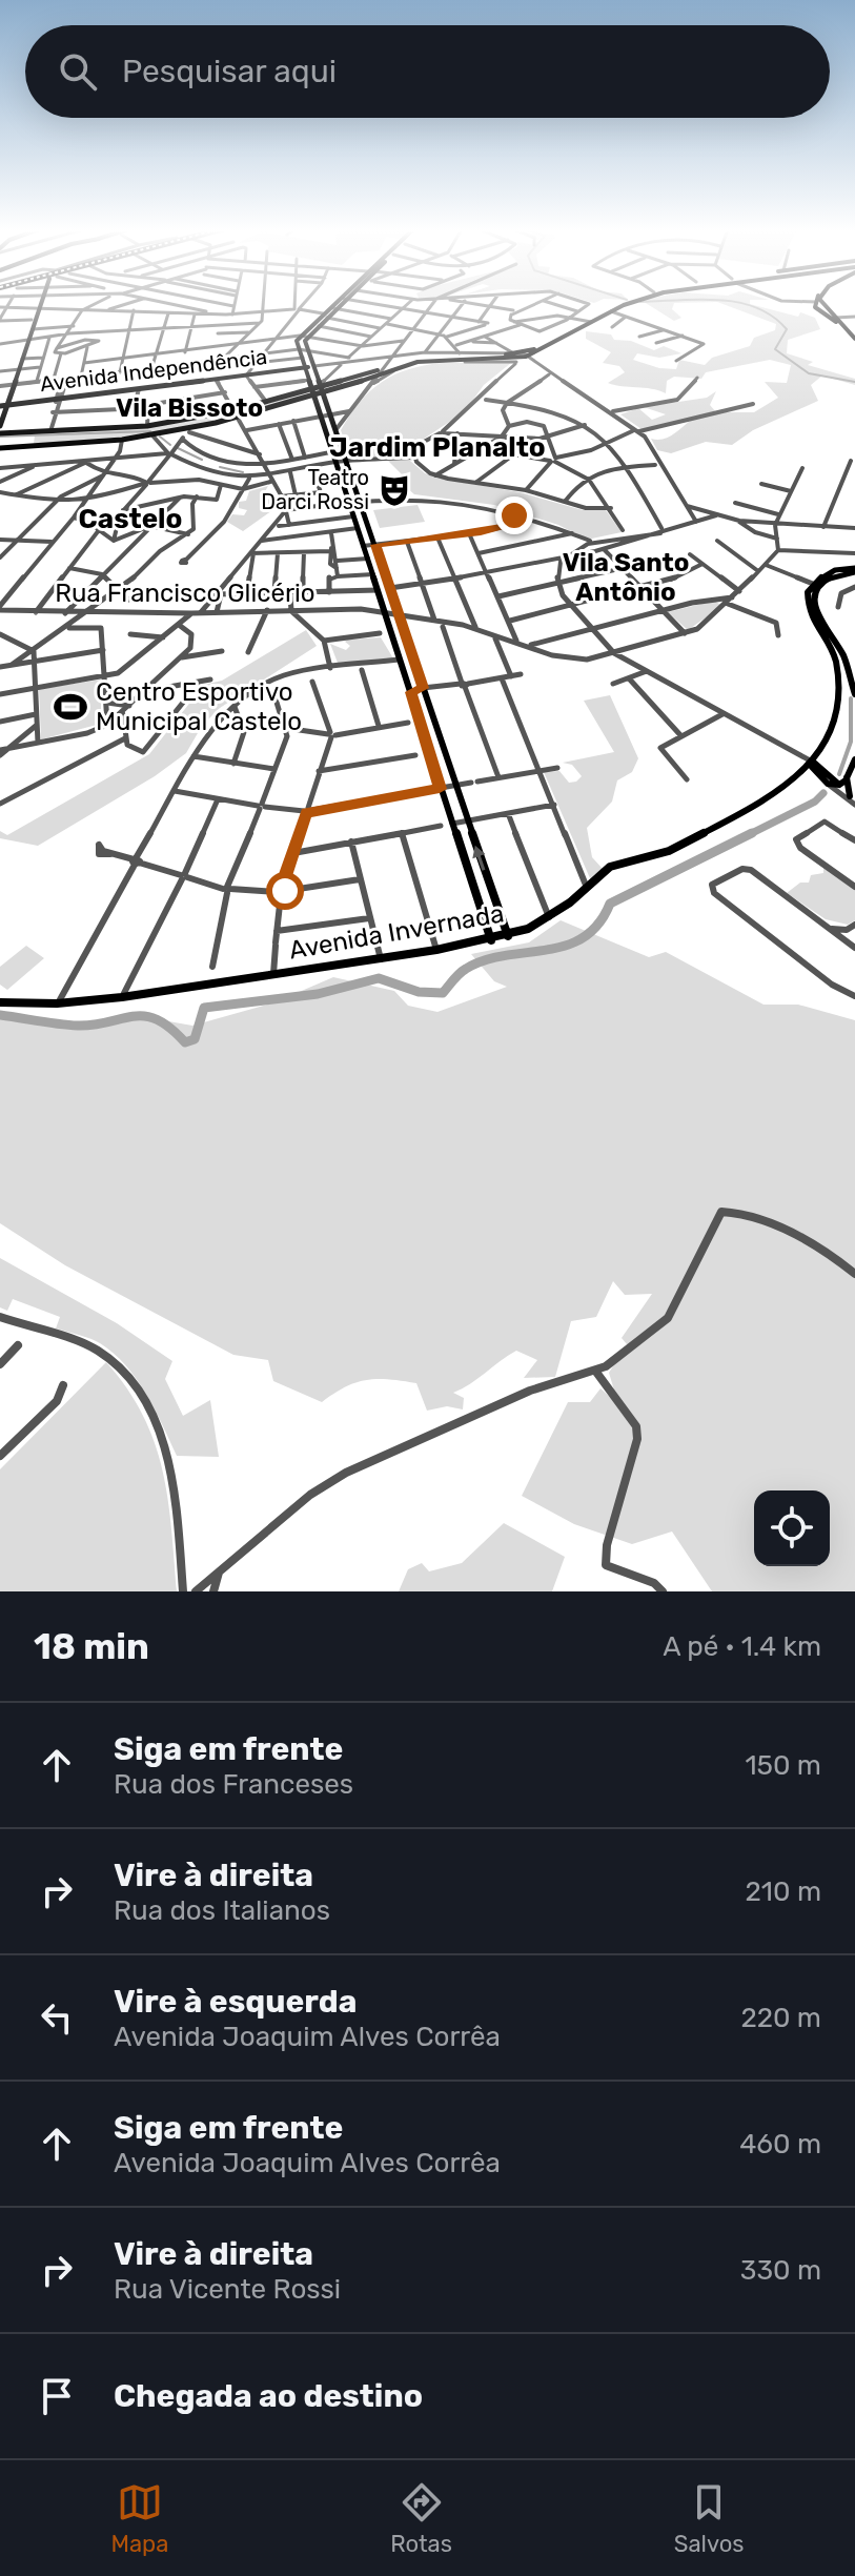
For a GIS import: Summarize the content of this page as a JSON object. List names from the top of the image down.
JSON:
{
  "streets": {
    "main road": ["Avenida Independência", "Avenida Invernada"],
    "street": ["Rua Francisco Glicério"]
  },
  "districts": [
    "Vila Bissoto",
    "Jardim Planalto",
    "Castelo",
    "Vila Santo Antônio"
  ],
  "places": {
    "theatre": ["Teatro Darci Rossi"],
    "sports": ["Centro Esportivo Municipal Castelo"]
  },
  "page": {
    "search": "Pesquisar aqui",
    "heading": ["18 min", "A pé · 1.4 km"],
    "list": [
      ["Siga em frente", "Rua dos Franceses", "150 m"],
      ["Vire à direita", "Rua dos Italianos", "210 m"],
      ["Vire à esquerda", "Avenida Joaquim Alves Corrêa", "220 m"],
      ["Siga em frente", "Avenida Joaquim Alves Corrêa", "460 m"],
      ["Vire à direita", "Rua Vicente Rossi", "330 m"],
      "Chegada ao destino"
    ],
    "nav": ["Mapa", "Rotas", "Salvos"]
  }
}
